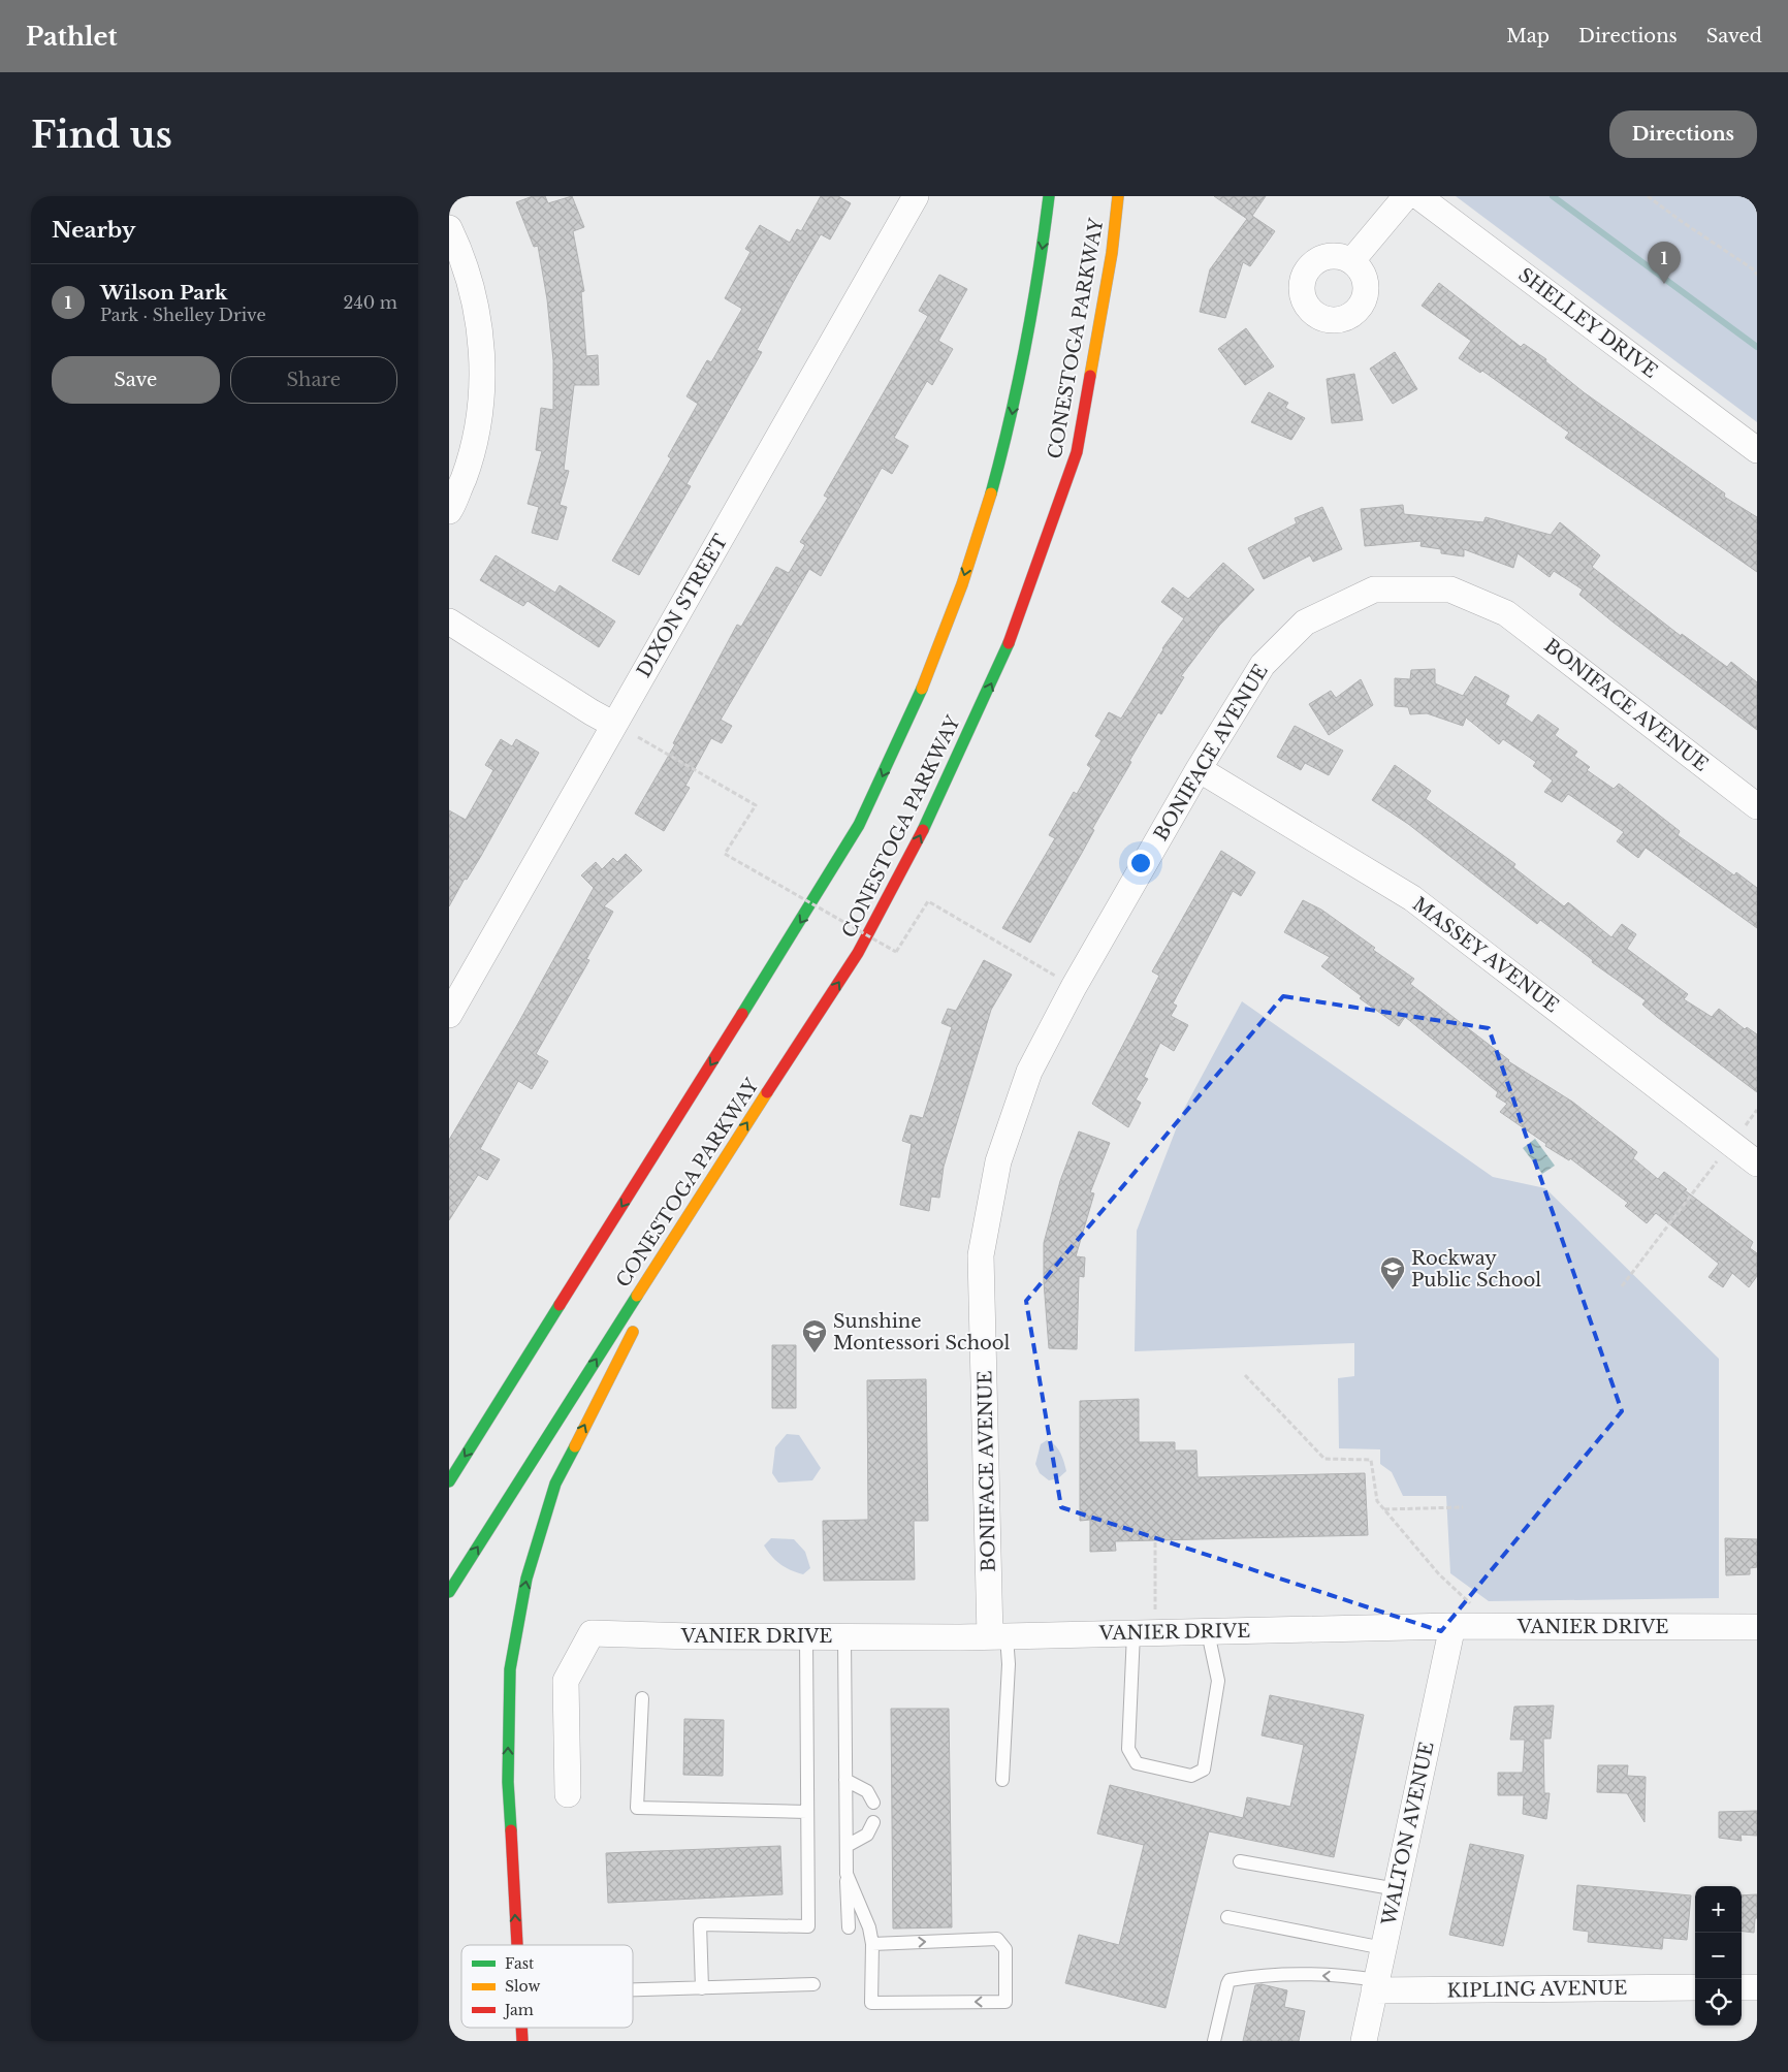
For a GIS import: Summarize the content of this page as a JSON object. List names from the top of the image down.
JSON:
{
  "streets": {
    "highway": ["CONESTOGA PARKWAY"],
    "street": [
      "SHELLEY DRIVE",
      "DIXON STREET",
      "BONIFACE AVENUE",
      "MASSEY AVENUE",
      "VANIER DRIVE",
      "WALTON AVENUE",
      "KIPLING AVENUE"
    ]
  },
  "crossings": [
    ["BONIFACE AVENUE", "MASSEY AVENUE"],
    ["BONIFACE AVENUE", "VANIER DRIVE"],
    ["VANIER DRIVE", "WALTON AVENUE"],
    ["WALTON AVENUE", "KIPLING AVENUE"]
  ],
  "places": {
    "school or university": ["Rockway Public School", "Sunshine Montessori School"]
  },
  "legend": ["Fast", "Slow", "Jam"],
  "page": {
    "header": "Pathlet",
    "nav": ["Map", "Directions", "Saved"],
    "buttons": [
      "Directions",
      ["Save", "Share"]
    ],
    "title": "Find us",
    "heading": "Nearby",
    "pins": "1",
    "list": [
      {
        "mark": "1",
        "name": "Wilson Park",
        "note": "Park · Shelley Drive",
        "value": "240 m"
      }
    ],
    "map_buttons": ["+", "−"]
  }
}
